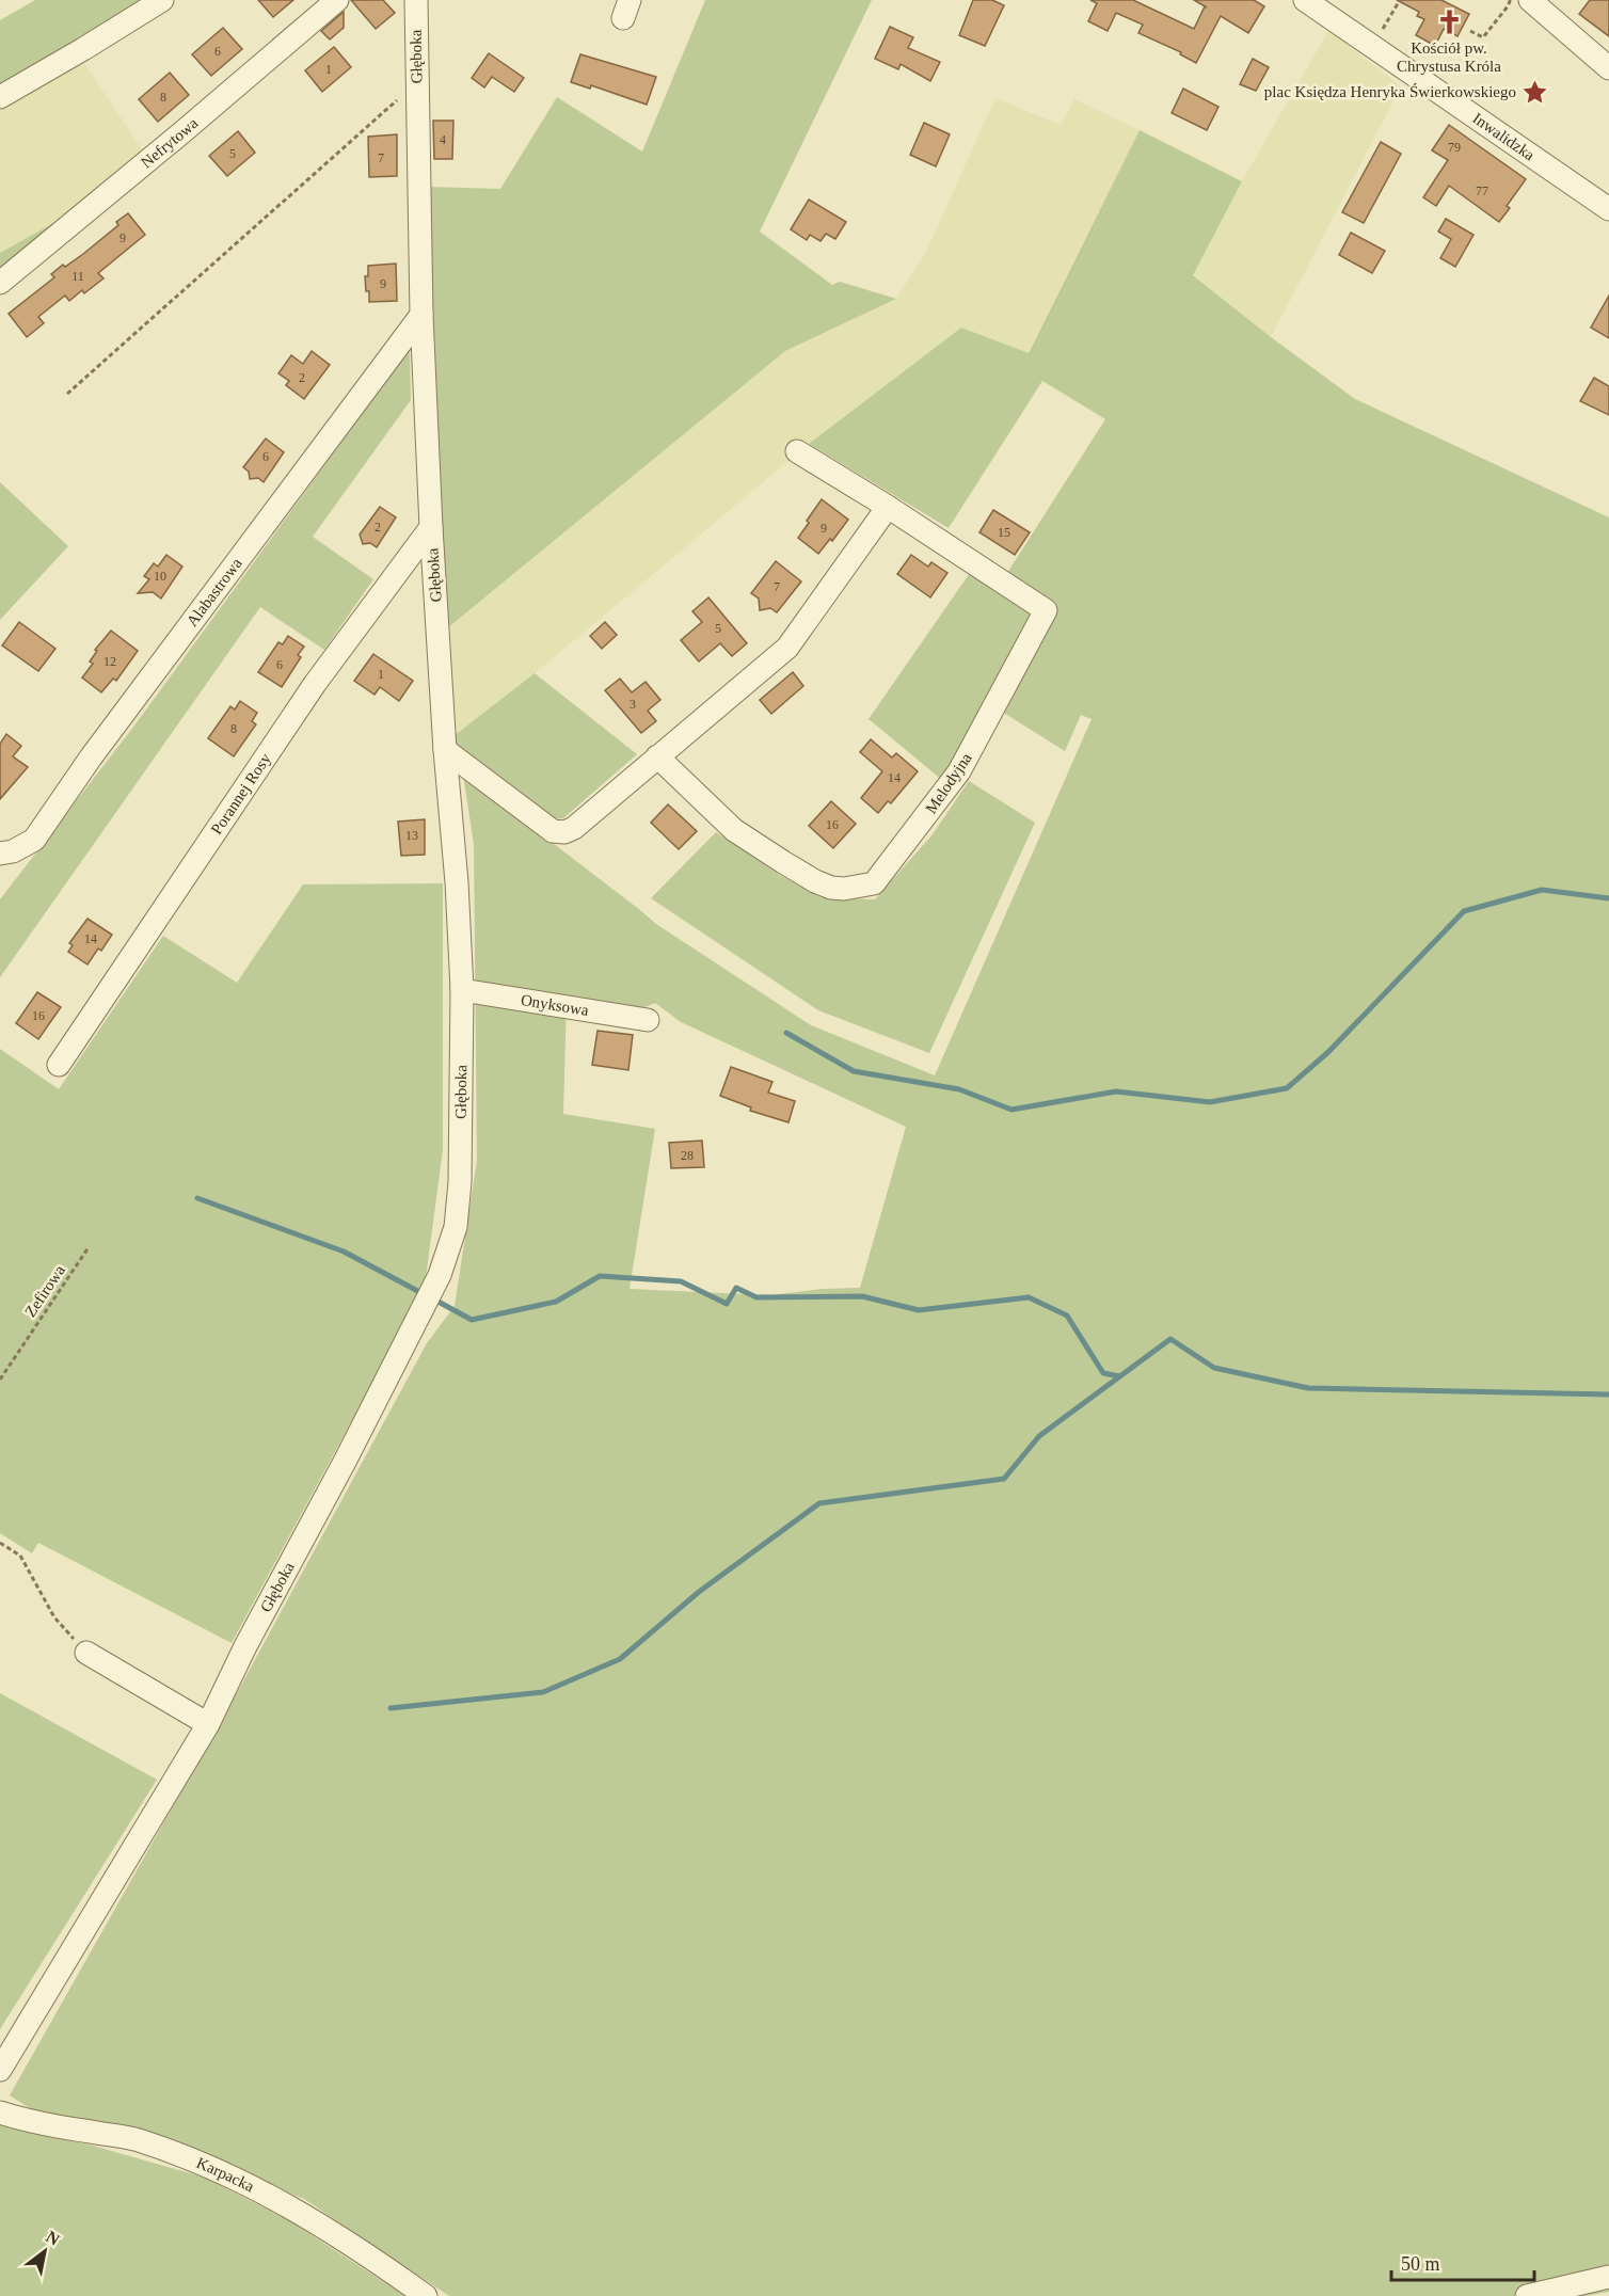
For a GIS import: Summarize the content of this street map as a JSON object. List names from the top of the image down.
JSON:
{
  "streets": {
    "street": [
      "Głęboka",
      "Inwalidzka",
      "Nefrytowa",
      "Alabastrowa",
      "Melodyjna",
      "Porannej Rosy",
      "Onyksowa",
      "Karpacka"
    ],
    "path": ["Zefirowa"]
  },
  "crossings": [
    ["Głęboka", "Alabastrowa"],
    ["Głęboka", "Porannej Rosy"],
    ["Głęboka", "Onyksowa"]
  ],
  "places": {
    "church": ["Kościół pw. Chrystusa Króla"],
    "place": ["plac Księdza Henryka Świerkowskiego"]
  },
  "house_numbers": [
    "6",
    "1",
    "8",
    "4",
    "79",
    "5",
    "7",
    "77",
    "9",
    "11",
    "9",
    "2",
    "6",
    "2",
    "9",
    "15",
    "10",
    "7",
    "5",
    "12",
    "6",
    "1",
    "3",
    "8",
    "14",
    "16",
    "13",
    "14",
    "16",
    "28"
  ],
  "scale_bar": "50 m",
  "north": "top right"
}
